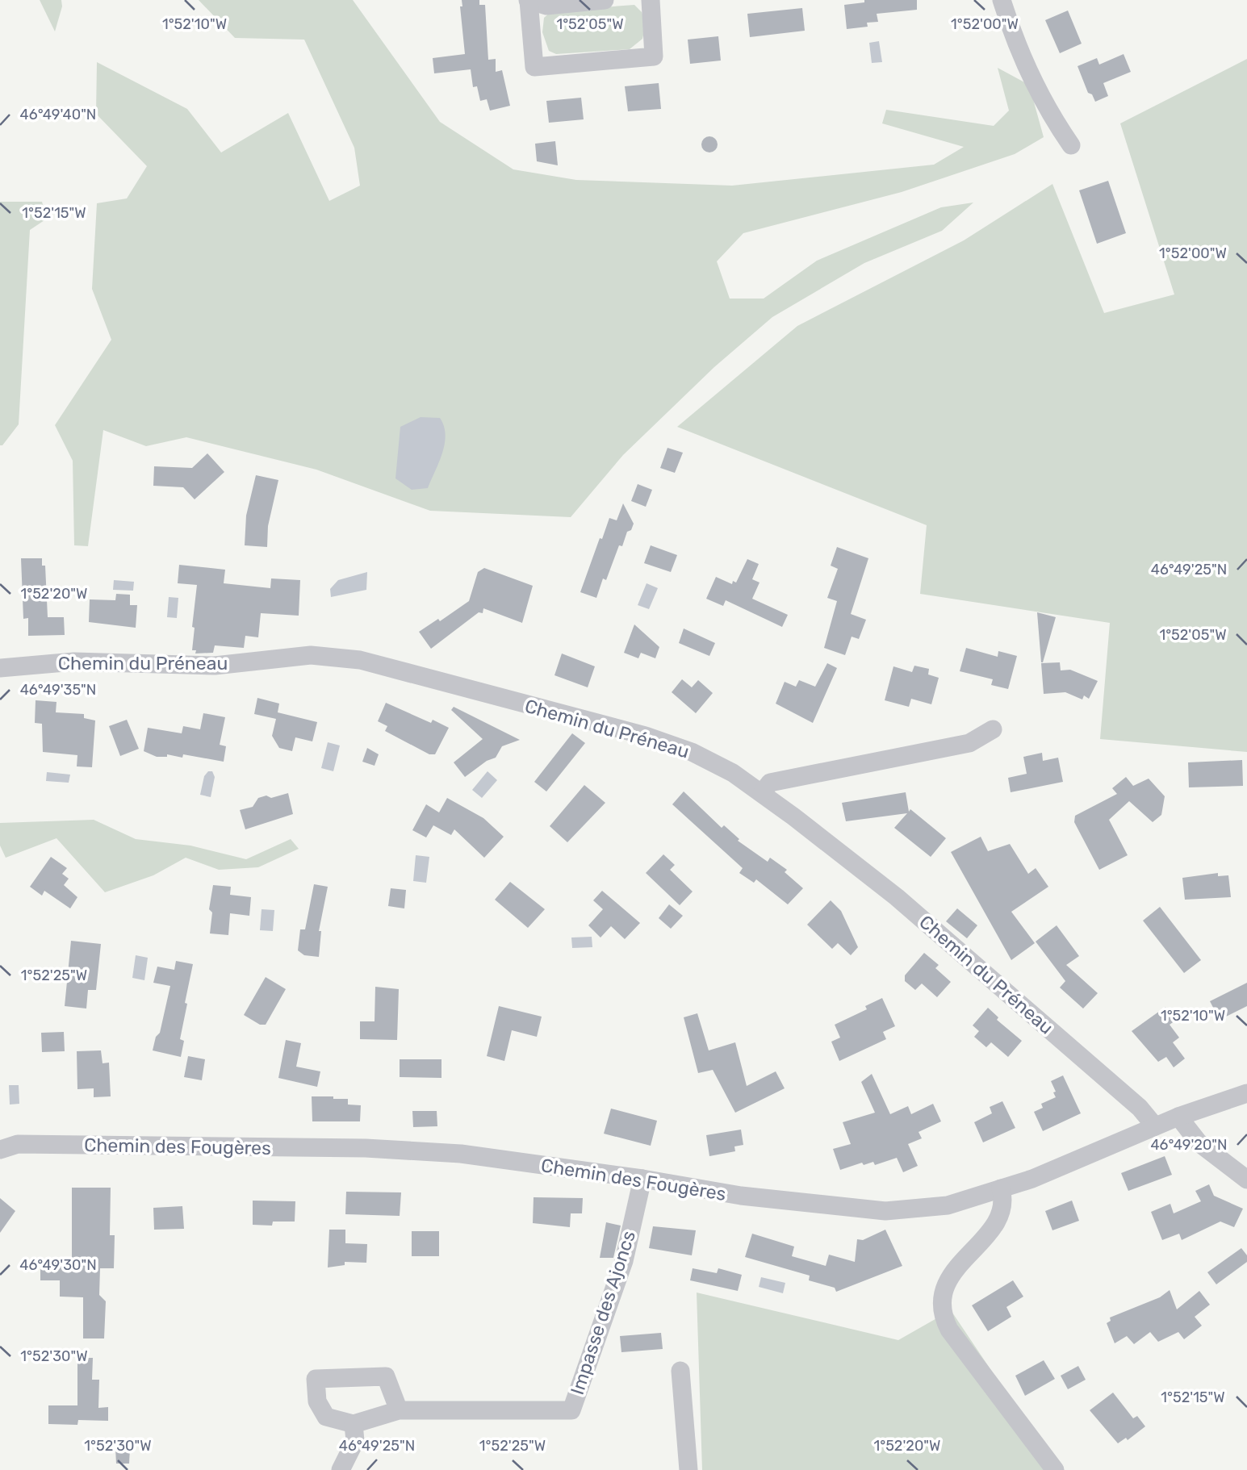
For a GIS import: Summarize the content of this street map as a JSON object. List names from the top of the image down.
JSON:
{
  "streets": {
    "street": ["Chemin du Préneau", "Chemin des Fougères", "Impasse des Ajoncs"]
  },
  "crossings": [
    ["Chemin du Préneau", "Chemin des Fougères"],
    ["Chemin des Fougères", "Impasse des Ajoncs"]
  ],
  "coordinates": [
    "1°52'10\"W",
    "1°52'05\"W",
    "1°52'00\"W",
    "46°49'40\"N",
    "1°52'15\"W",
    "46°49'25\"N",
    "1°52'20\"W",
    "46°49'35\"N",
    "1°52'25\"W",
    "46°49'20\"N",
    "46°49'30\"N",
    "1°52'30\"W"
  ]
}
